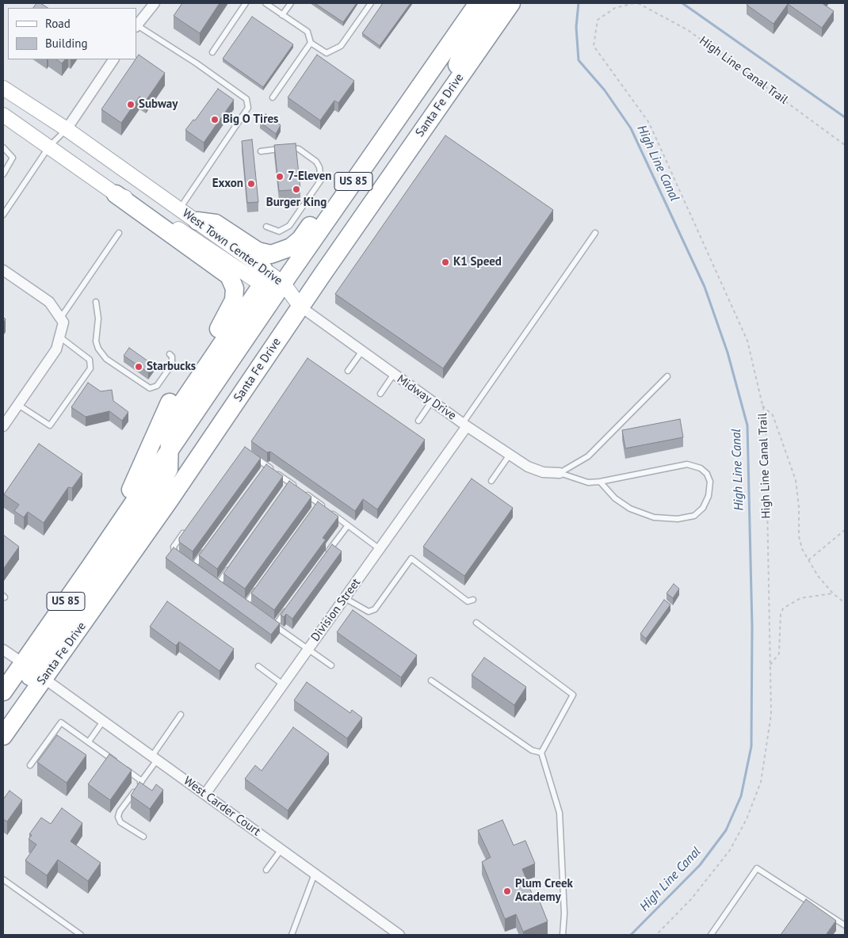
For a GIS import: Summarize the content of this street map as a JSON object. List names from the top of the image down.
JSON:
{
  "streets": {
    "highway": ["Santa Fe Drive", "US 85"],
    "street": [
      "West Town Center Drive",
      "Midway Drive",
      "Division Street",
      "West Carder Court"
    ],
    "path": ["High Line Canal Trail"]
  },
  "crossings": [
    ["Santa Fe Drive", "West Town Center Drive"],
    ["Santa Fe Drive", "Midway Drive"],
    ["Santa Fe Drive", "West Carder Court"],
    ["US 85", "West Town Center Drive"],
    ["West Town Center Drive", "Midway Drive"],
    ["Midway Drive", "Division Street"],
    ["Division Street", "West Carder Court"]
  ],
  "water": ["High Line Canal"],
  "places": [
    "Subway",
    "Big O Tires",
    "7-Eleven",
    "Exxon",
    "Burger King",
    "K1 Speed",
    "Starbucks",
    "Plum Creek Academy"
  ],
  "legend": ["Road", "Building"]
}
